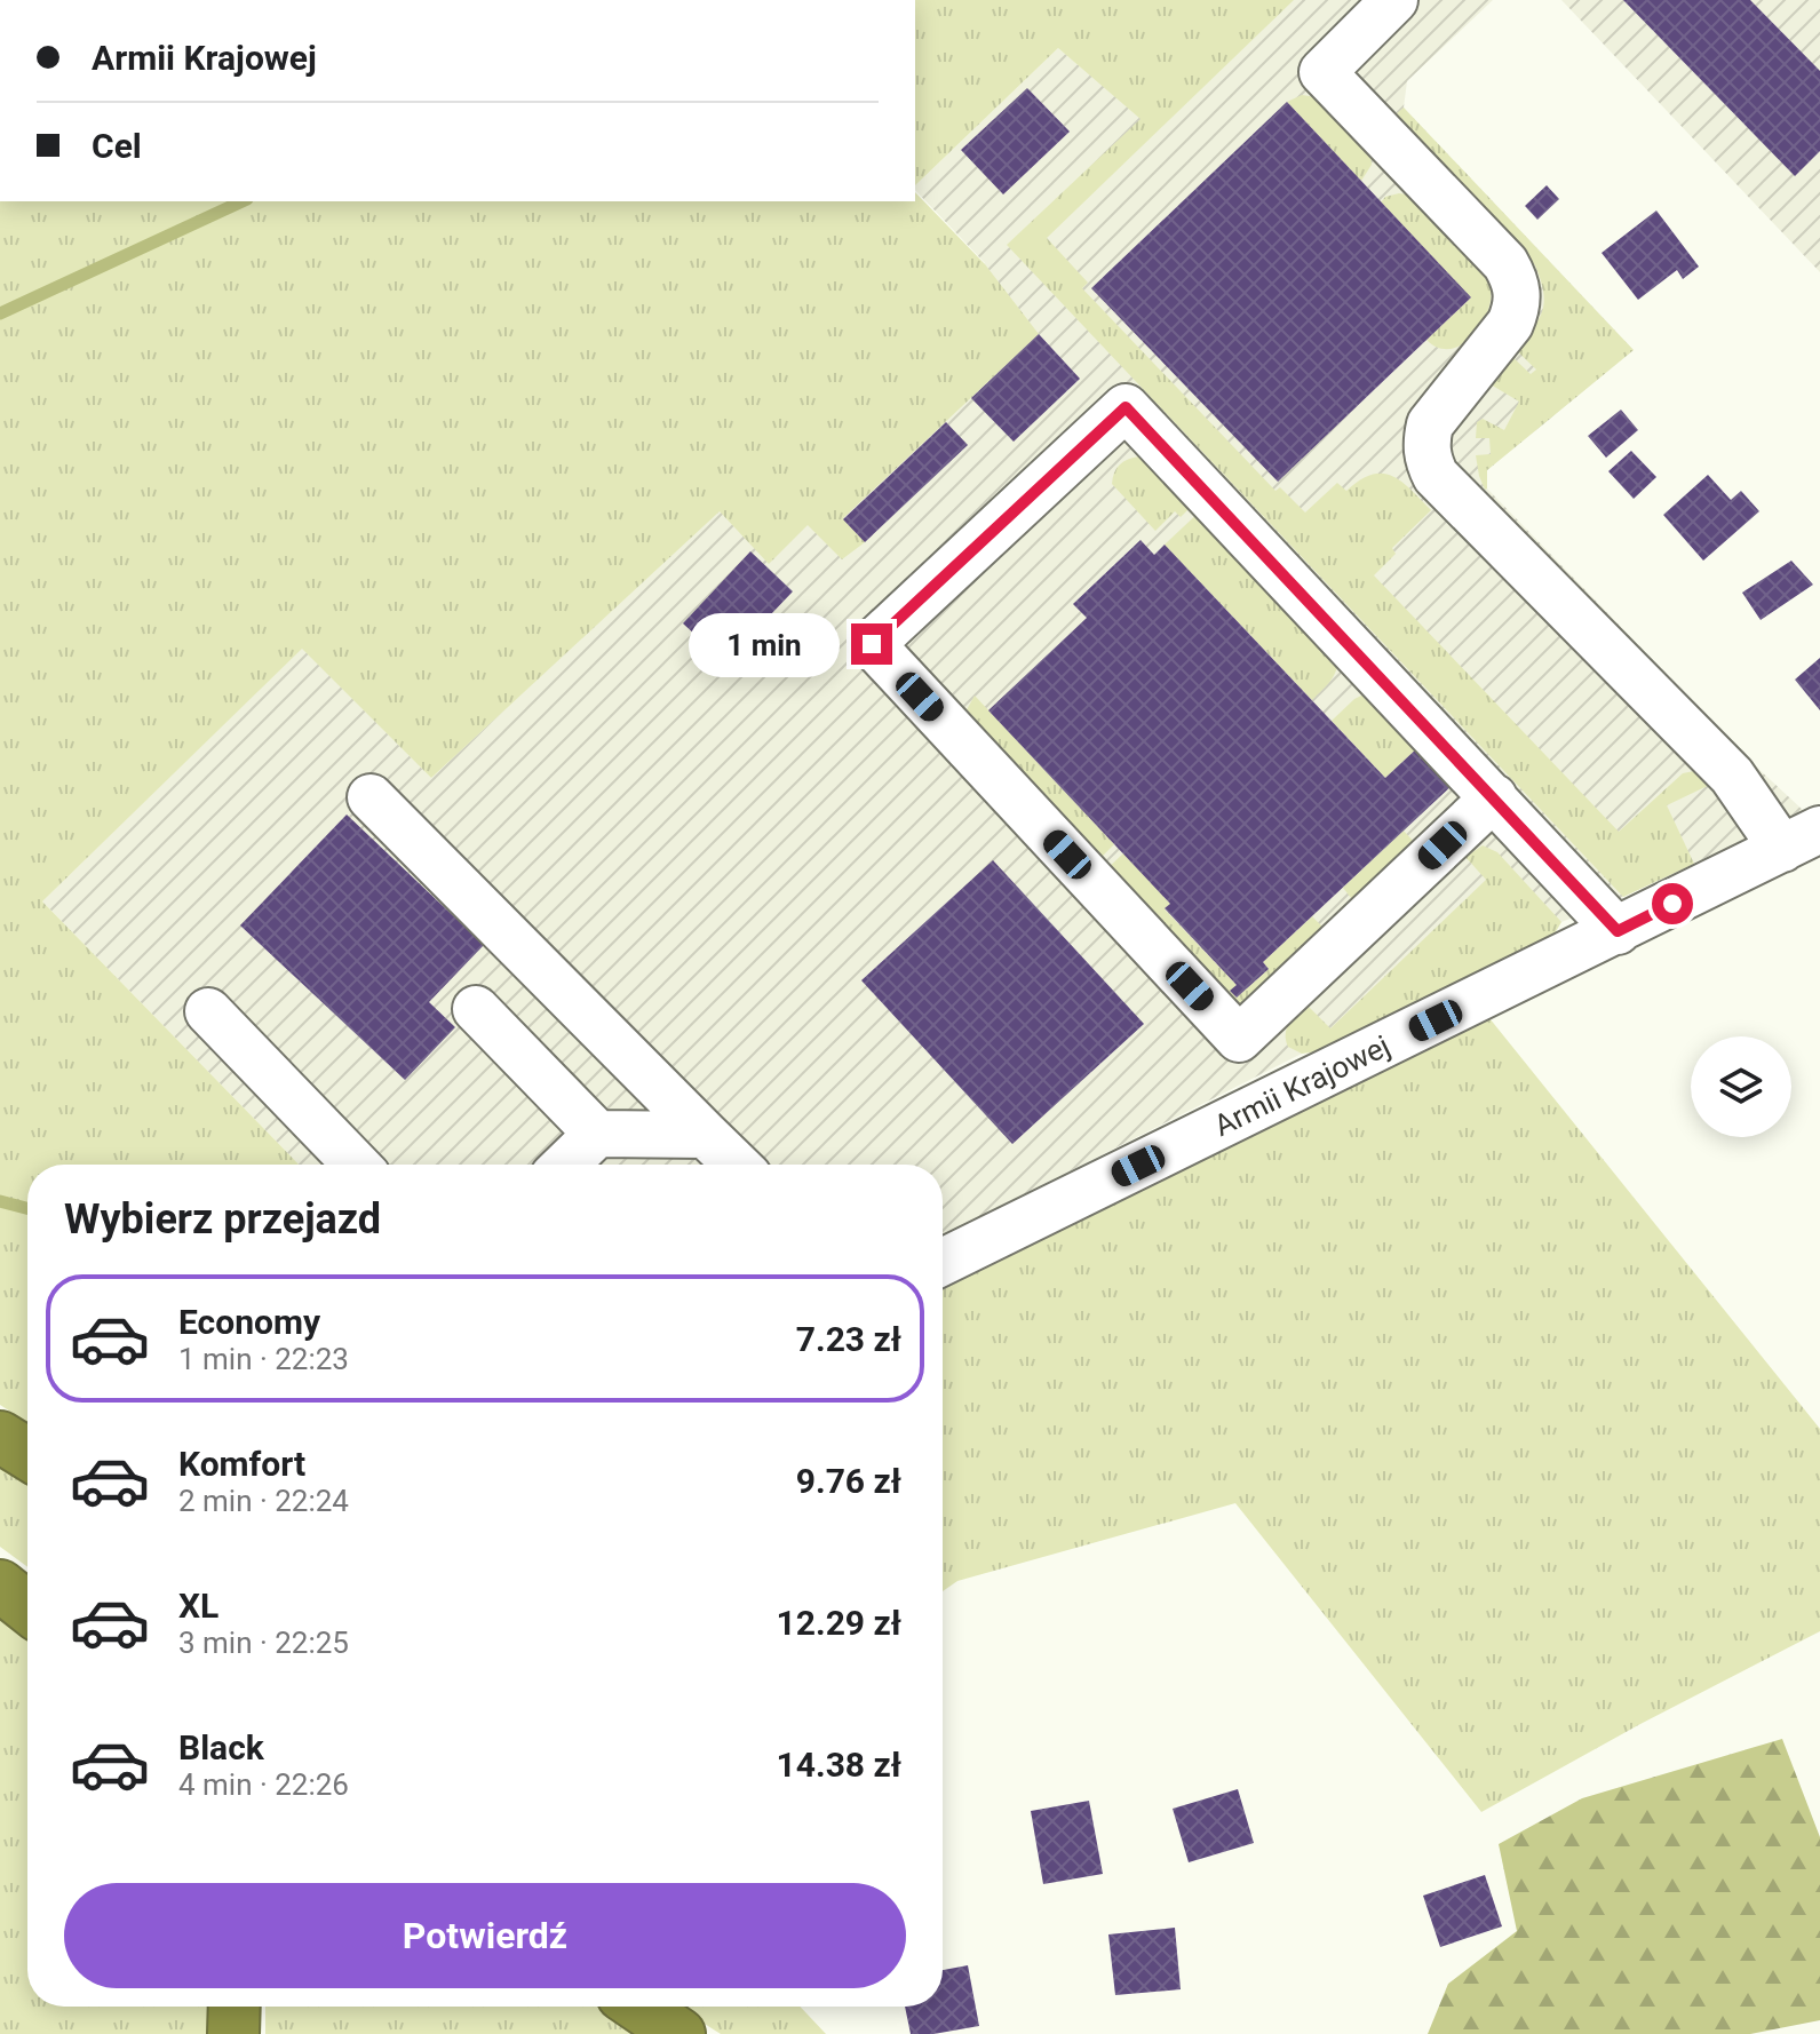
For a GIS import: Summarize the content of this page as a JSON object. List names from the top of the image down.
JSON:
{
  "streets": {
    "street": ["Armii Krajowej"]
  },
  "page": {
    "banner": ["Armii Krajowej", "Cel"],
    "bubble": "1 min",
    "heading": "Wybierz przejazd",
    "list": [
      {
        "name": "Economy",
        "note": "1 min · 22:23",
        "value": "7.23 zł"
      },
      {
        "name": "Komfort",
        "note": "2 min · 22:24",
        "value": "9.76 zł"
      },
      {
        "name": "XL",
        "note": "3 min · 22:25",
        "value": "12.29 zł"
      },
      {
        "name": "Black",
        "note": "4 min · 22:26",
        "value": "14.38 zł"
      }
    ],
    "buttons": "Potwierdź"
  }
}
